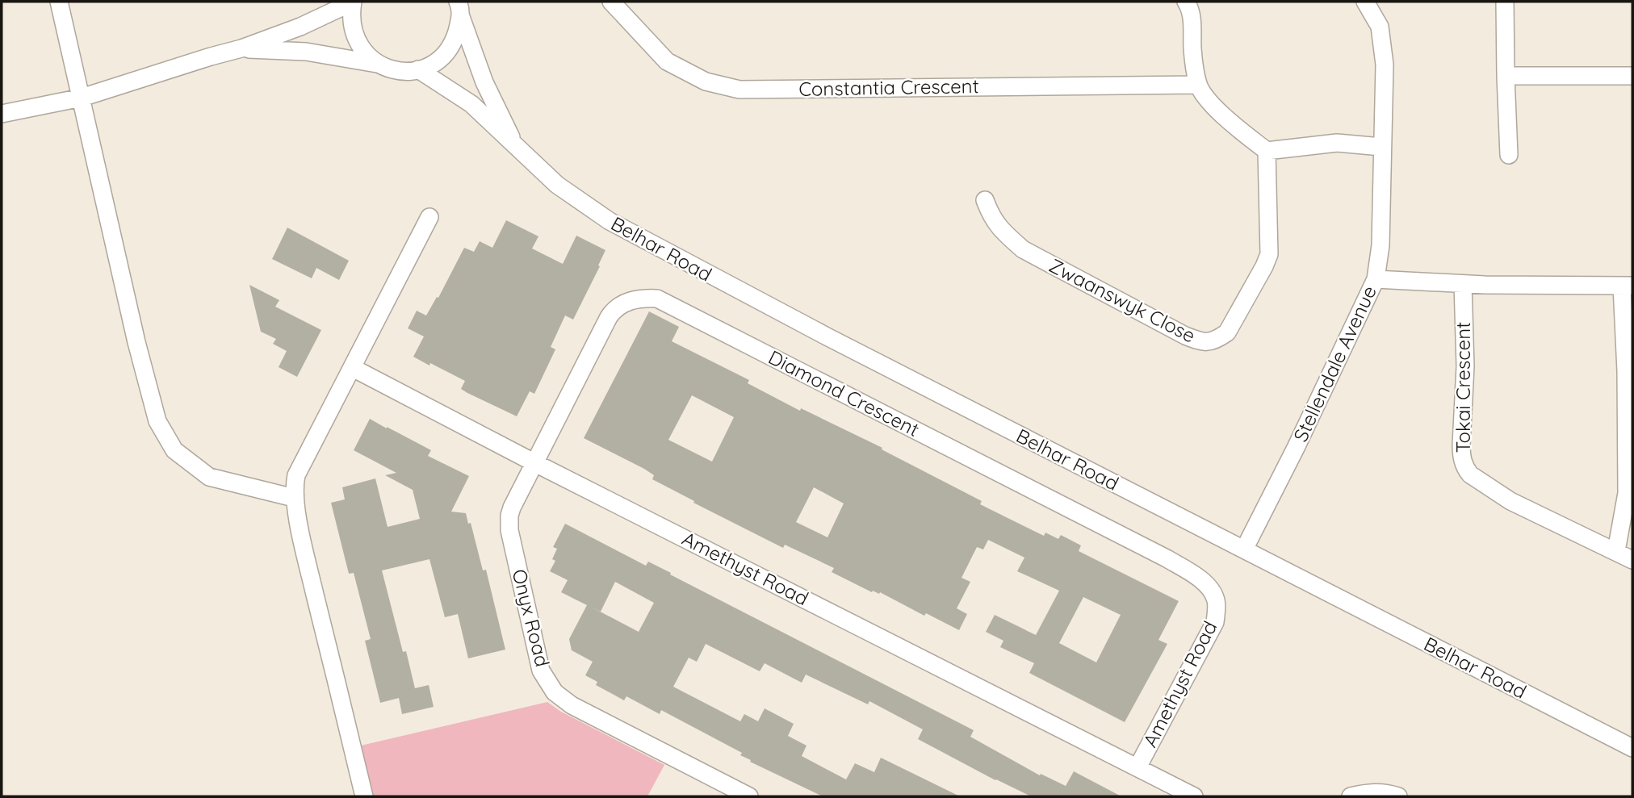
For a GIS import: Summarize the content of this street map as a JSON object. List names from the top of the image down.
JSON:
{
  "streets": {
    "street": [
      "Constantia Crescent",
      "Belhar Road",
      "Zwaanswyk Close",
      "Stellendale Avenue",
      "Tokai Crescent",
      "Diamond Crescent",
      "Amethyst Road",
      "Onyx Road"
    ]
  },
  "crossings": [
    ["Belhar Road", "Stellendale Avenue"],
    ["Diamond Crescent", "Amethyst Road"],
    ["Diamond Crescent", "Onyx Road"],
    ["Amethyst Road", "Onyx Road"]
  ]
}
